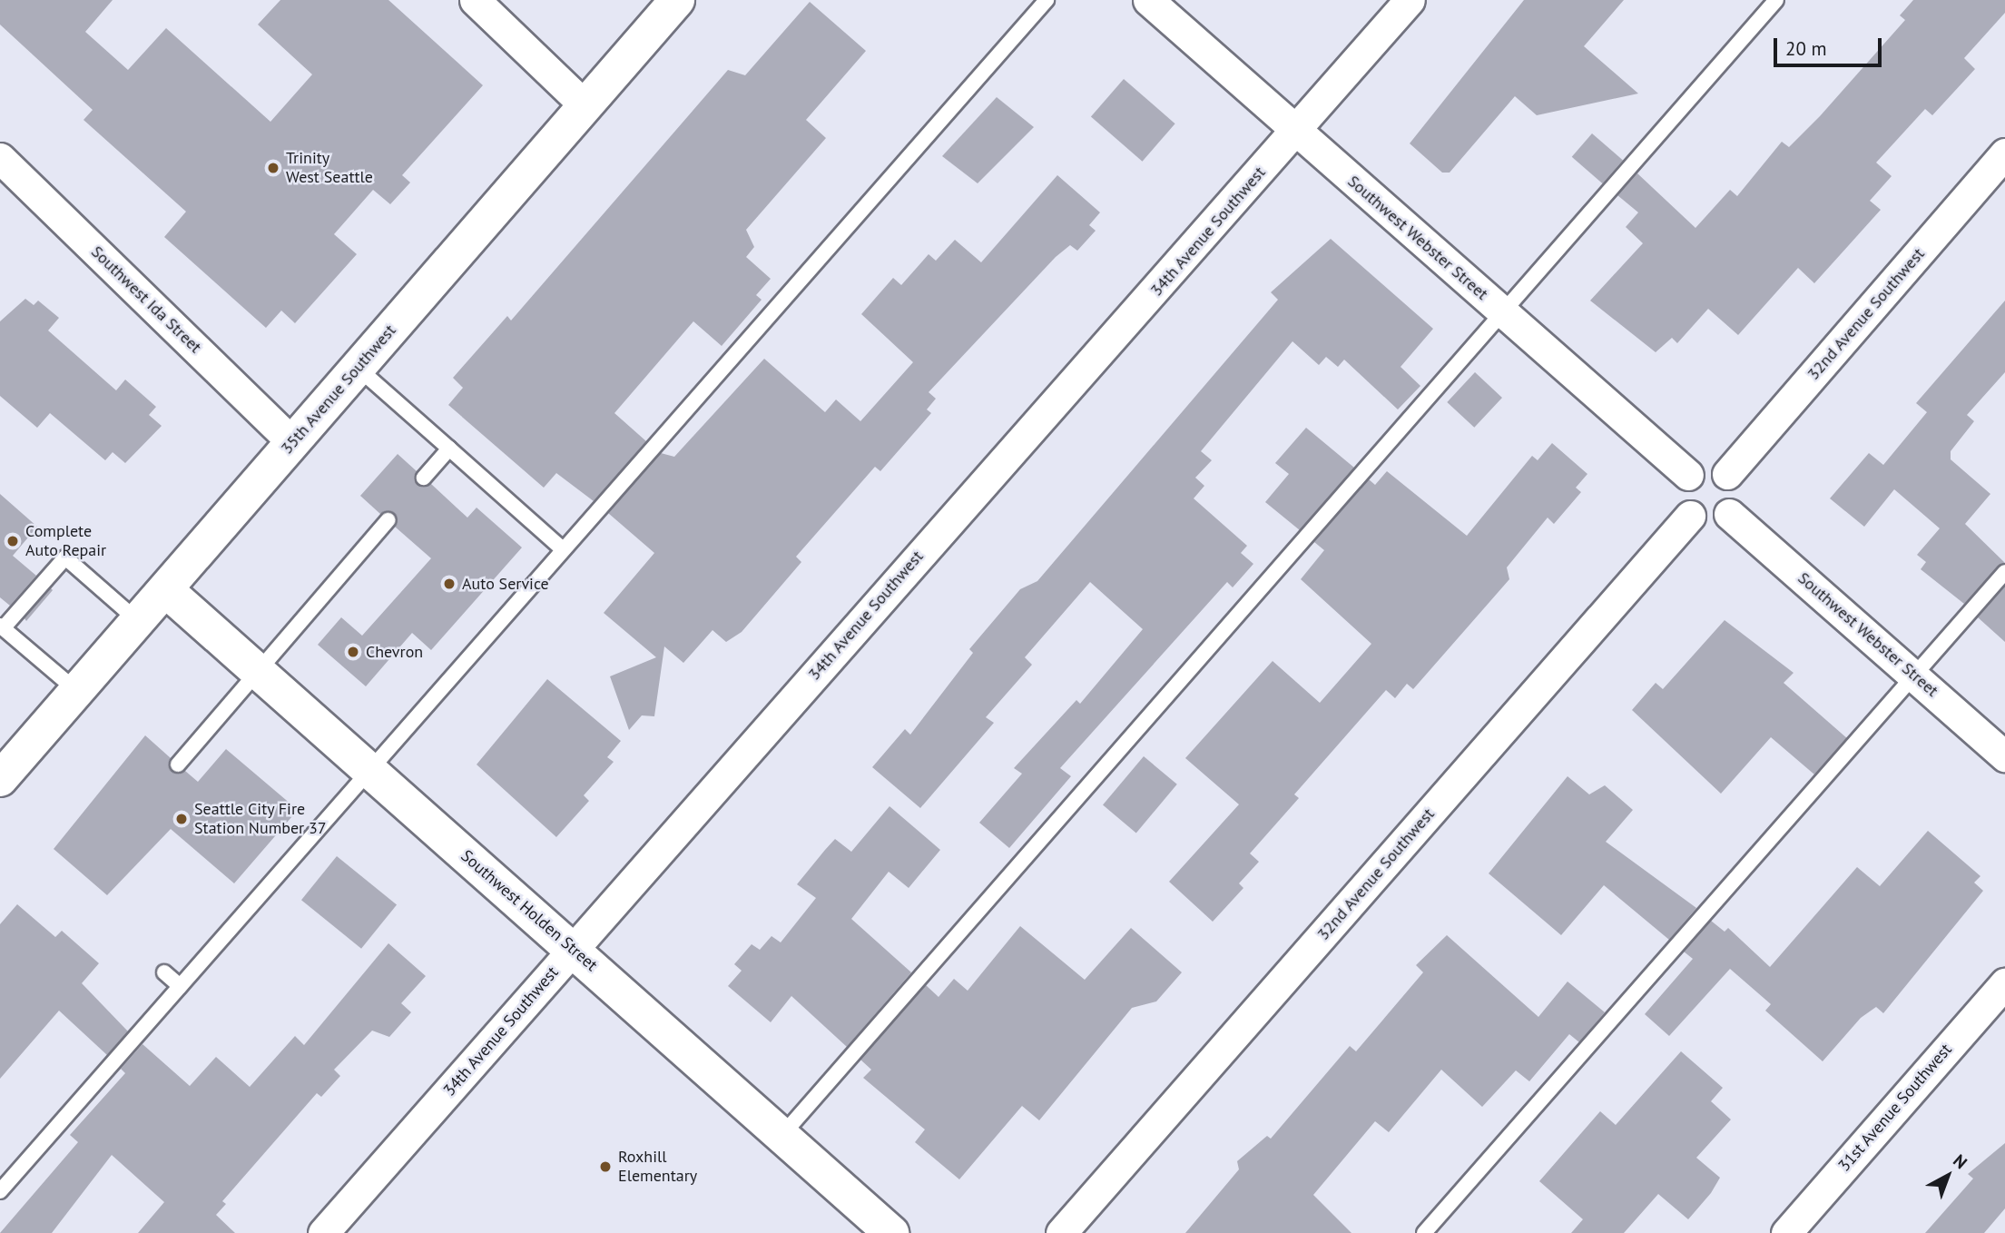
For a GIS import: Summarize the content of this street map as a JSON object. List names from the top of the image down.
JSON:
{
  "streets": {
    "main road": ["35th Avenue Southwest", "Southwest Holden Street"],
    "street": [
      "34th Avenue Southwest",
      "Southwest Webster Street",
      "Southwest Ida Street",
      "32nd Avenue Southwest",
      "31st Avenue Southwest"
    ]
  },
  "crossings": [
    ["34th Avenue Southwest", "Southwest Webster Street"],
    ["34th Avenue Southwest", "Southwest Holden Street"],
    ["Southwest Webster Street", "32nd Avenue Southwest"],
    ["Southwest Ida Street", "35th Avenue Southwest"],
    ["35th Avenue Southwest", "Southwest Holden Street"]
  ],
  "places": [
    "Trinity West Seattle",
    "Complete Auto Repair",
    "Auto Service",
    "Chevron",
    "Seattle City Fire Station Number 37",
    "Roxhill Elementary"
  ],
  "scale_bar": "20 m",
  "north": "top right"
}
